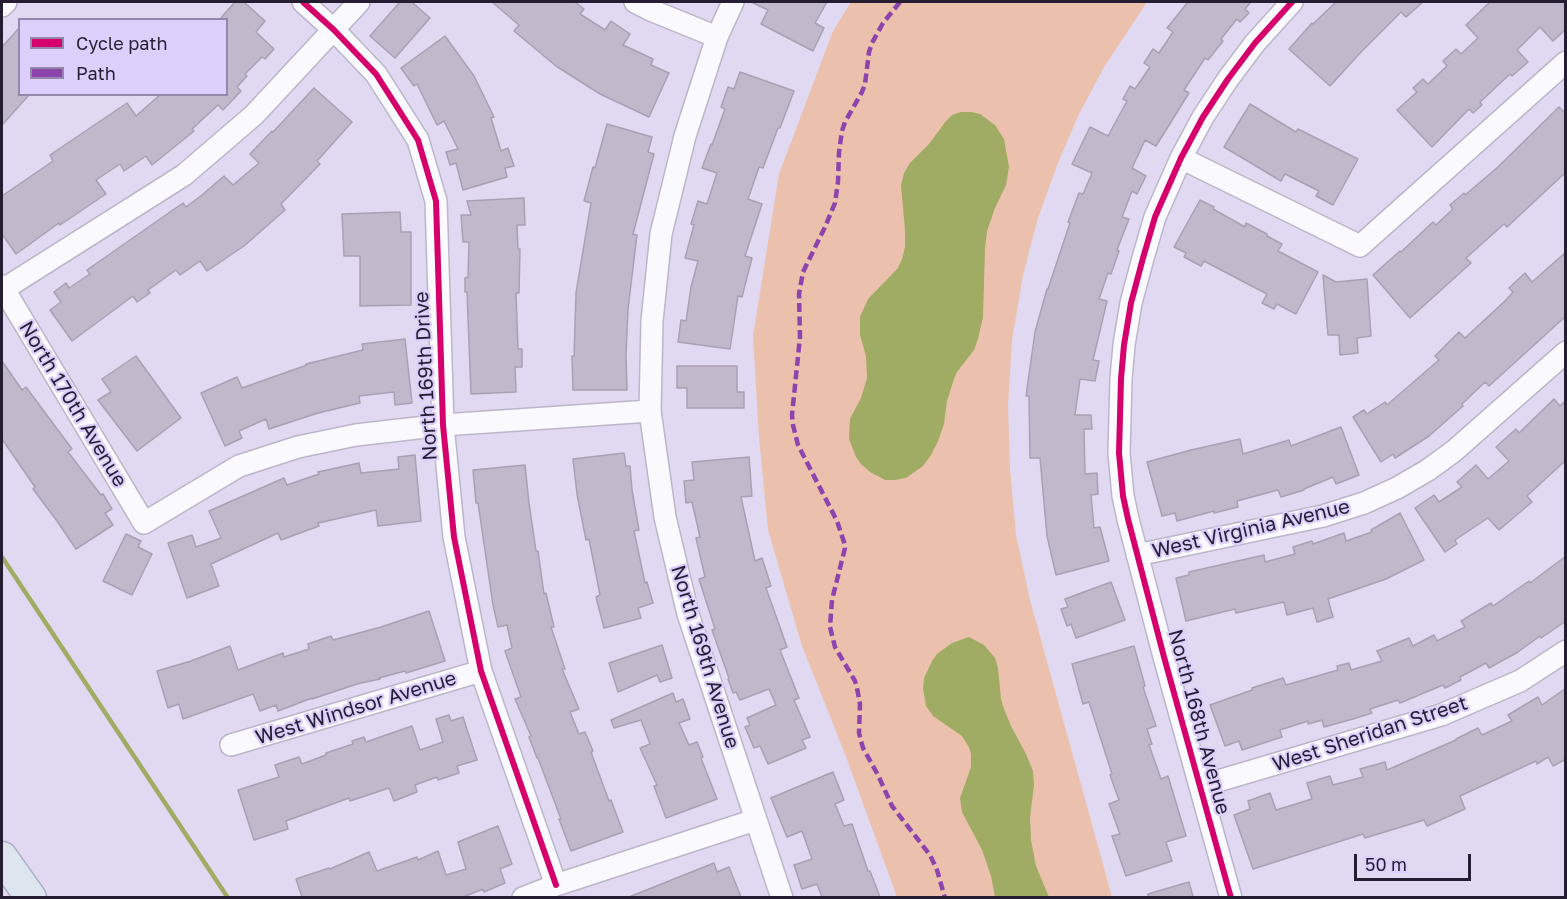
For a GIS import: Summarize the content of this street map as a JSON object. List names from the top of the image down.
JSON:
{
  "streets": {
    "street": [
      "North 169th Drive",
      "North 170th Avenue",
      "West Virginia Avenue",
      "North 169th Avenue",
      "West Windsor Avenue",
      "North 168th Avenue",
      "West Sheridan Street"
    ]
  },
  "crossings": [
    ["North 169th Drive", "North 170th Avenue"],
    ["North 169th Drive", "West Windsor Avenue"],
    ["West Virginia Avenue", "North 168th Avenue"],
    ["North 168th Avenue", "West Sheridan Street"]
  ],
  "legend": ["Cycle path", "Path"],
  "scale_bar": "50 m"
}
